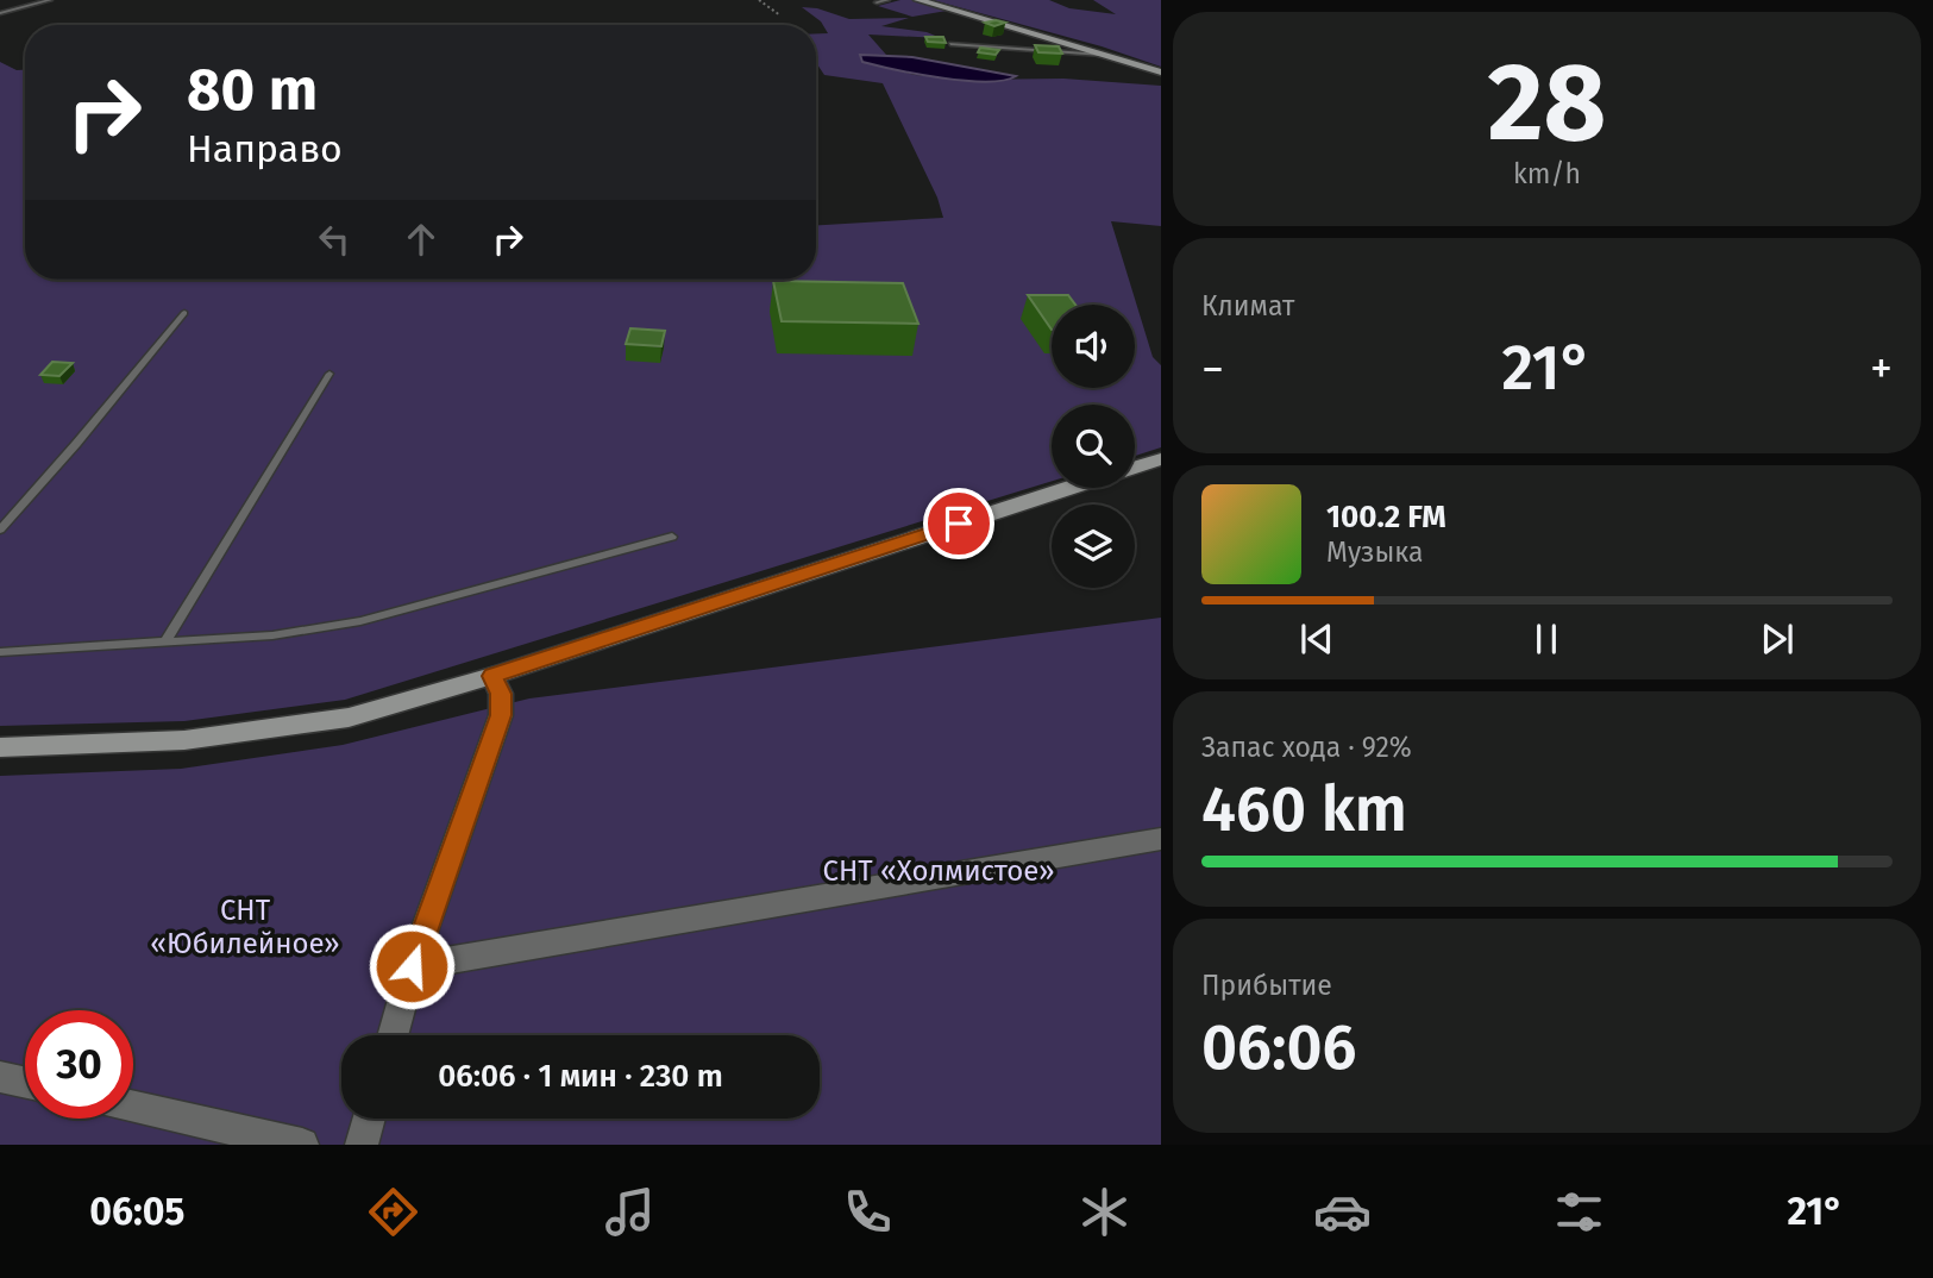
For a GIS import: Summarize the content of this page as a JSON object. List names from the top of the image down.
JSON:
{
  "parks": ["СНТ «Холмистое»", "СНТ «Юбилейное»"],
  "page": {
    "tile": [
      ["28", "km/h"],
      "Климат",
      ["Запас хода · 92%", "460 km"],
      ["Прибытие", "06:06"]
    ],
    "turn": ["80 m", "Направо"],
    "heat": ["−", "21°", "+"],
    "song": ["100.2 FM", "Музыка"],
    "limit": "30",
    "trip": "06:06 · 1 мин · 230 m",
    "tabs": ["06:05", "21°"]
  }
}
